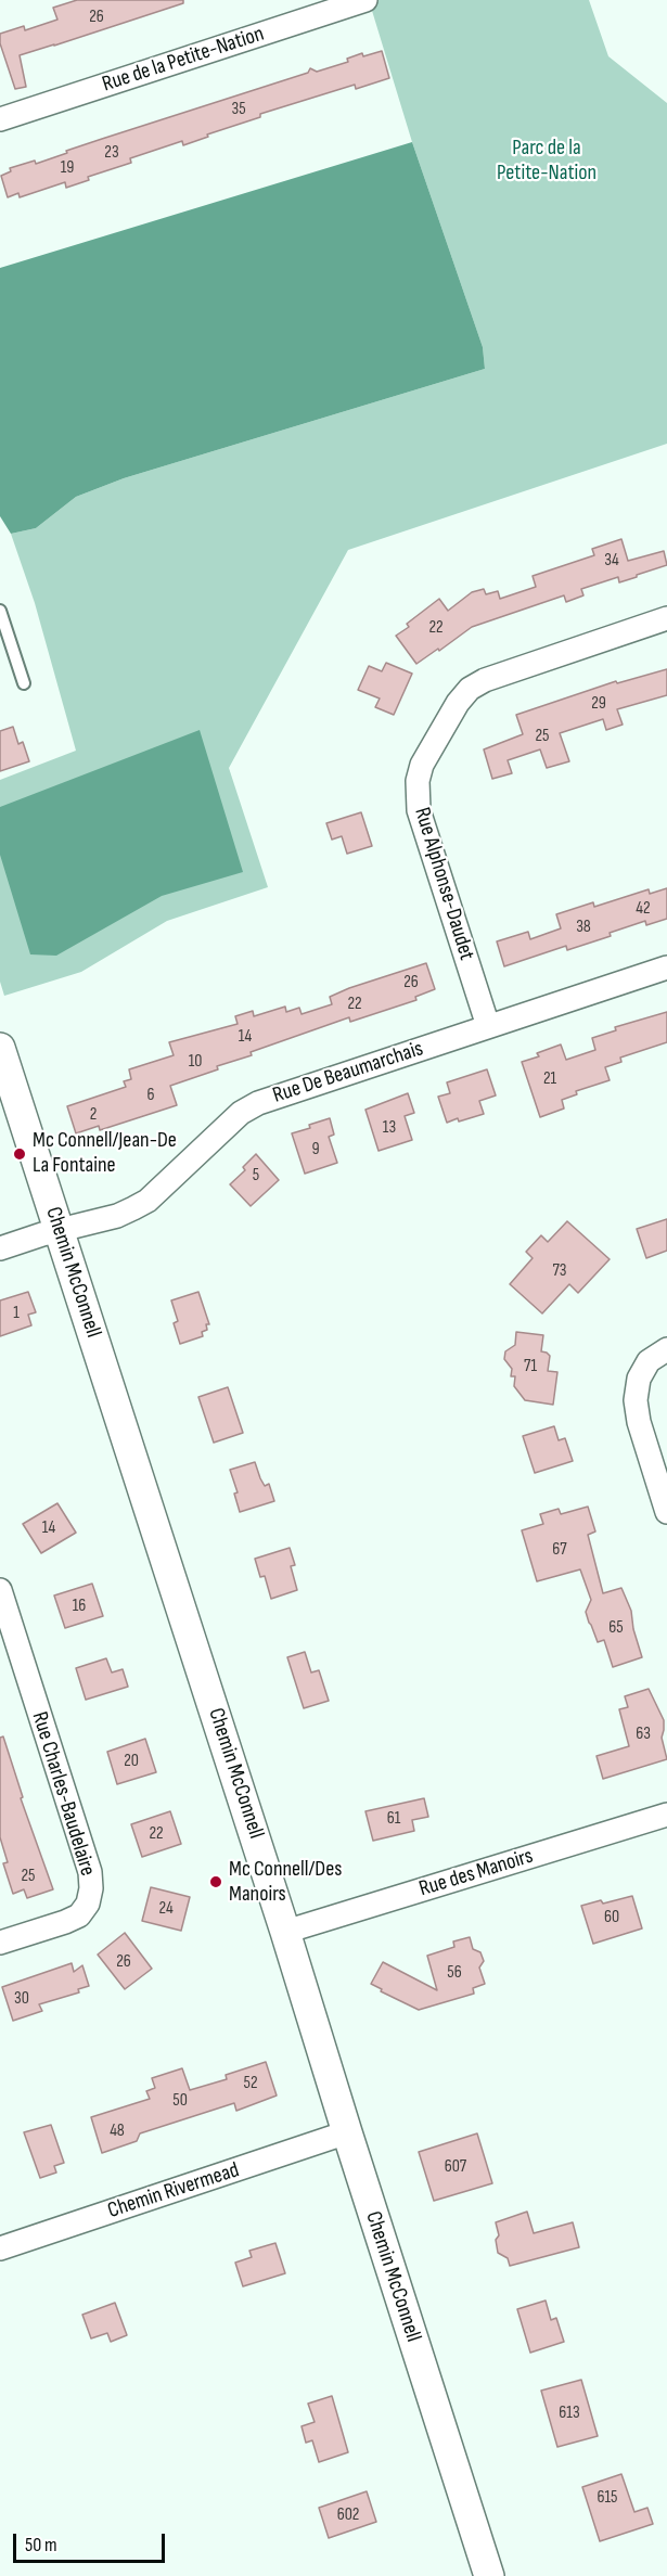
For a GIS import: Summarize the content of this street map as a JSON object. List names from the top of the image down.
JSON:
{
  "streets": {
    "street": [
      "Rue de la Petite-Nation",
      "Rue Alphonse-Daudet",
      "Rue De Beaumarchais",
      "Chemin McConnell",
      "Rue Charles-Baudelaire",
      "Rue des Manoirs",
      "Chemin Rivermead"
    ]
  },
  "crossings": [
    ["Rue Alphonse-Daudet", "Rue De Beaumarchais"],
    ["Rue De Beaumarchais", "Chemin McConnell"],
    ["Chemin McConnell", "Rue des Manoirs"],
    ["Chemin McConnell", "Chemin Rivermead"]
  ],
  "parks": ["Parc de la Petite-Nation"],
  "places": ["Mc Connell/Jean-De La Fontaine", "Mc Connell/Des Manoirs"],
  "house_numbers": [
    "26",
    "35",
    "23",
    "19",
    "34",
    "22",
    "29",
    "25",
    "42",
    "38",
    "26",
    "22",
    "14",
    "10",
    "21",
    "6",
    "2",
    "13",
    "9",
    "5",
    "73",
    "1",
    "71",
    "14",
    "67",
    "16",
    "65",
    "63",
    "20",
    "61",
    "22",
    "25",
    "24",
    "60",
    "26",
    "56",
    "30",
    "52",
    "50",
    "48",
    "607",
    "613",
    "615",
    "602"
  ],
  "scale_bar": "50 m"
}
